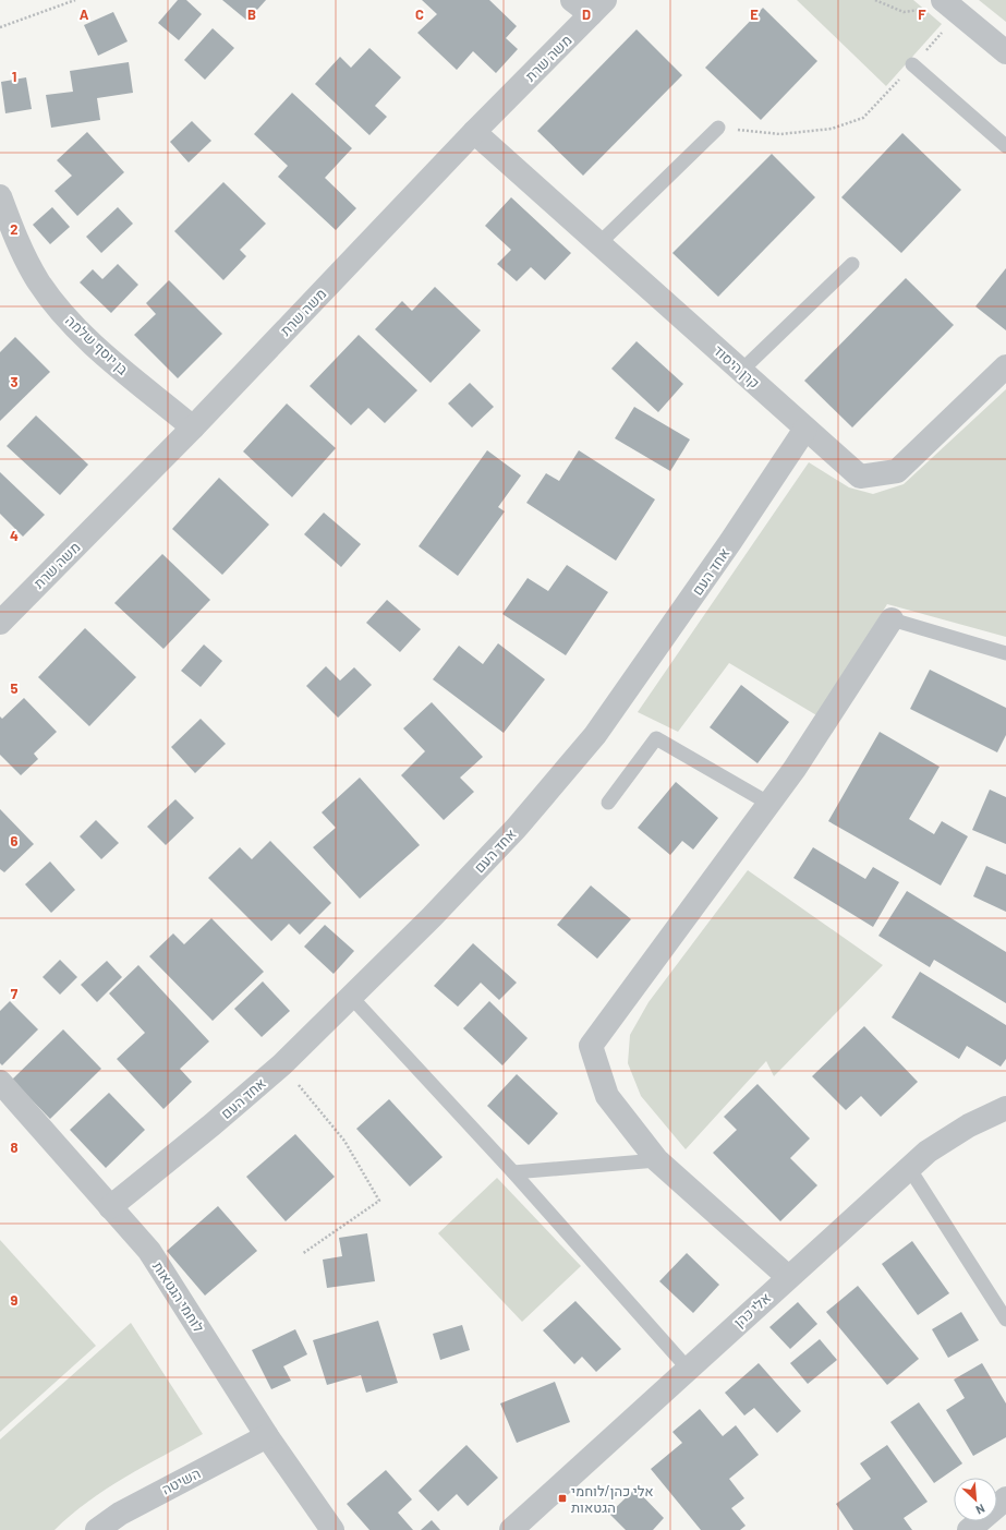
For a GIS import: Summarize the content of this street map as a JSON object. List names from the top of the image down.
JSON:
{
  "streets": {
    "street": [
      "משה שרת",
      "בן יוסף שלמה",
      "קרן היסוד",
      "אחד העם",
      "לוחמי הגטאות",
      "אלי כהן",
      "השיטה"
    ]
  },
  "crossings": [
    ["משה שרת", "בן יוסף שלמה"],
    ["משה שרת", "קרן היסוד"],
    ["קרן היסוד", "אחד העם"],
    ["אחד העם", "לוחמי הגטאות"],
    ["לוחמי הגטאות", "השיטה"]
  ],
  "places": {
    "transit": ["אלי כהן/לוחמי הגטאות"]
  },
  "north": "bottom right",
  "grid": {
    "columns": [
      "A",
      "B",
      "C",
      "D",
      "E",
      "F"
    ],
    "rows": [
      "1",
      "2",
      "3",
      "4",
      "5",
      "6",
      "7",
      "8",
      "9"
    ]
  }
}
